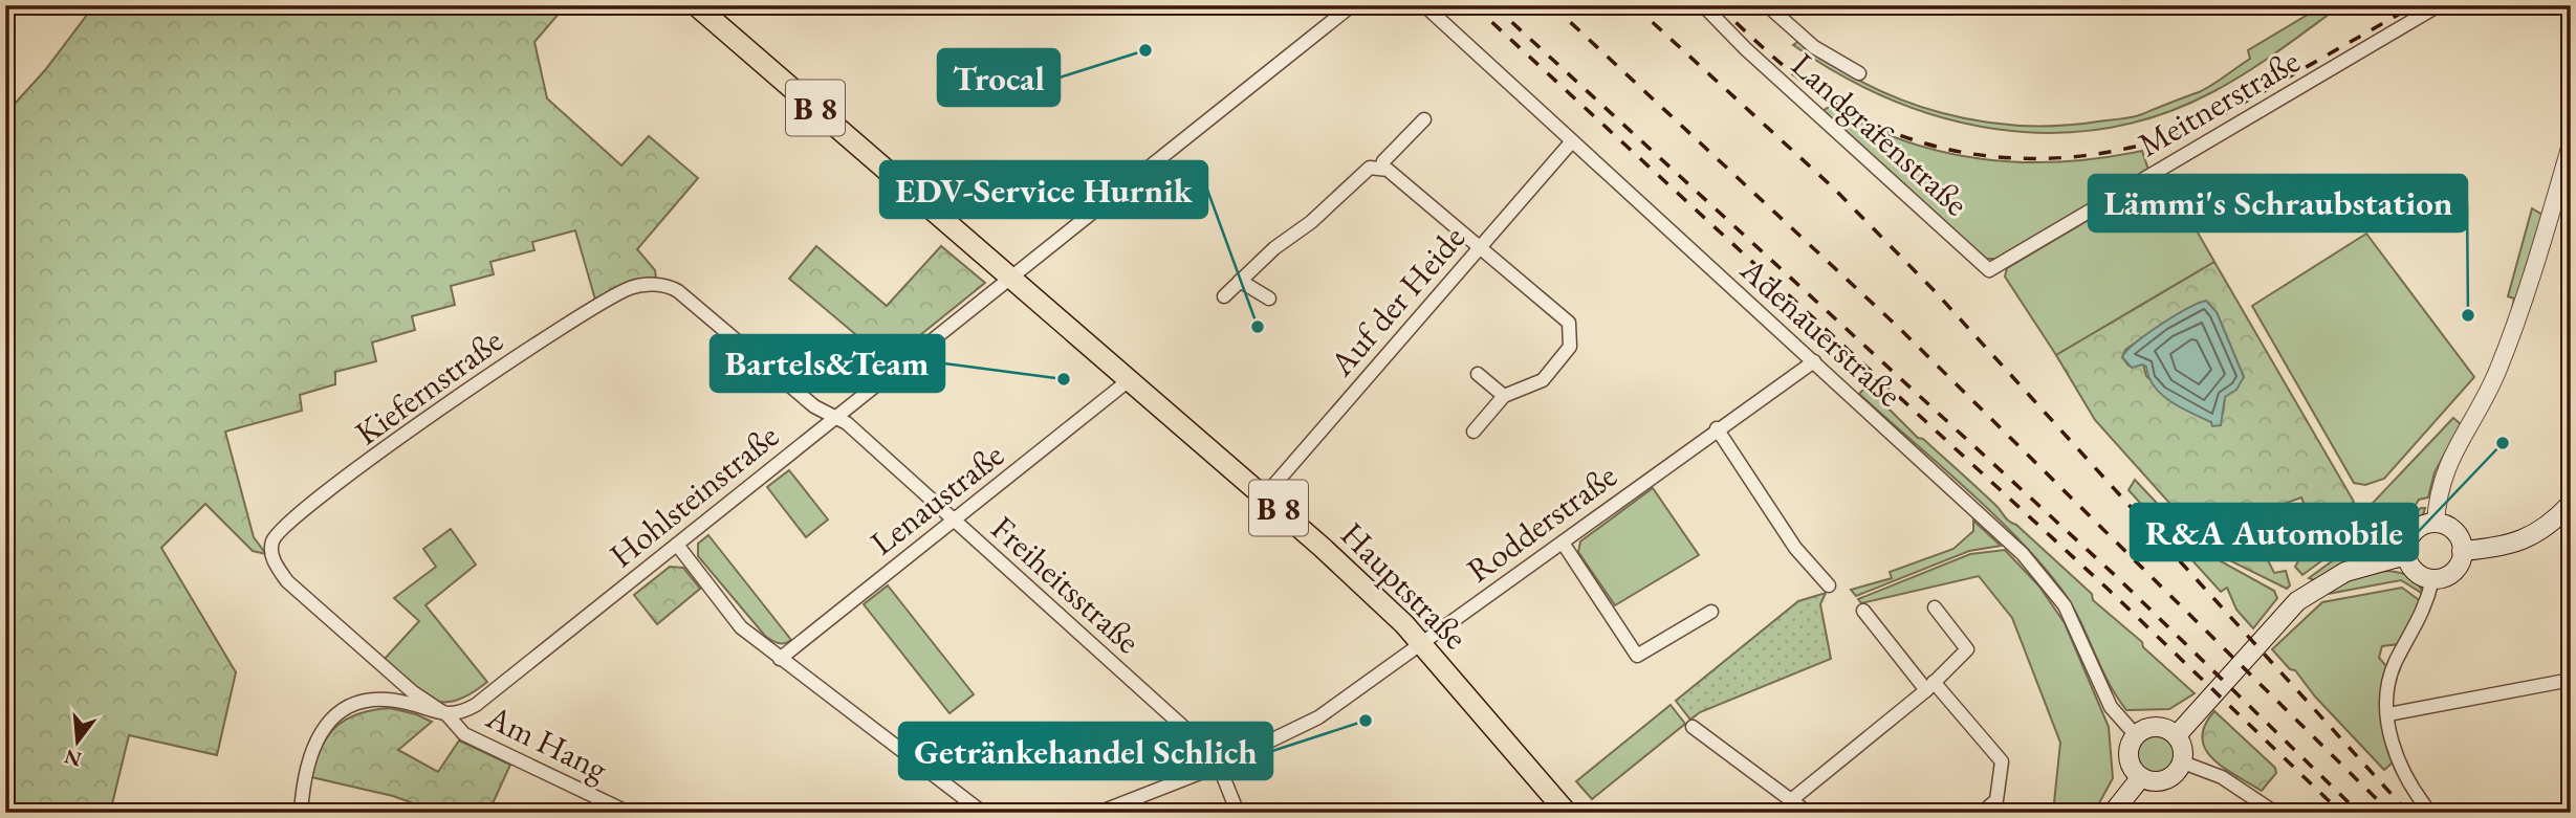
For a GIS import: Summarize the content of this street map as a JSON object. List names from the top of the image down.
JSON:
{
  "streets": {
    "main road": ["B 8", "Hauptstraße"],
    "street": [
      "Meitnerstraße",
      "Landgrafenstraße",
      "Auf der Heide",
      "Adenauerstraße",
      "Kiefernstraße",
      "Hohlsteinstraße",
      "Lenaustraße",
      "Rodderstraße",
      "Freiheitsstraße",
      "Am Hang"
    ]
  },
  "crossings": [
    ["Meitnerstraße", "Landgrafenstraße"],
    ["B 8", "Hohlsteinstraße"],
    ["B 8", "Hauptstraße"],
    ["Auf der Heide", "Adenauerstraße"],
    ["Auf der Heide", "Hauptstraße"],
    ["Adenauerstraße", "Rodderstraße"],
    ["Kiefernstraße", "Hohlsteinstraße"],
    ["Kiefernstraße", "Freiheitsstraße"],
    ["Kiefernstraße", "Am Hang"],
    ["Hohlsteinstraße", "Freiheitsstraße"],
    ["Hohlsteinstraße", "Hauptstraße"],
    ["Hohlsteinstraße", "Am Hang"],
    ["Lenaustraße", "Freiheitsstraße"],
    ["Lenaustraße", "Hauptstraße"],
    ["Rodderstraße", "Freiheitsstraße"],
    ["Rodderstraße", "Hauptstraße"]
  ],
  "places": [
    "Trocal",
    "Lämmi's Schraubstation",
    "EDV-Service Hurnik",
    "Bartels&Team",
    "R&A Automobile",
    "Getränkehandel Schlich"
  ],
  "north": "bottom"
}
